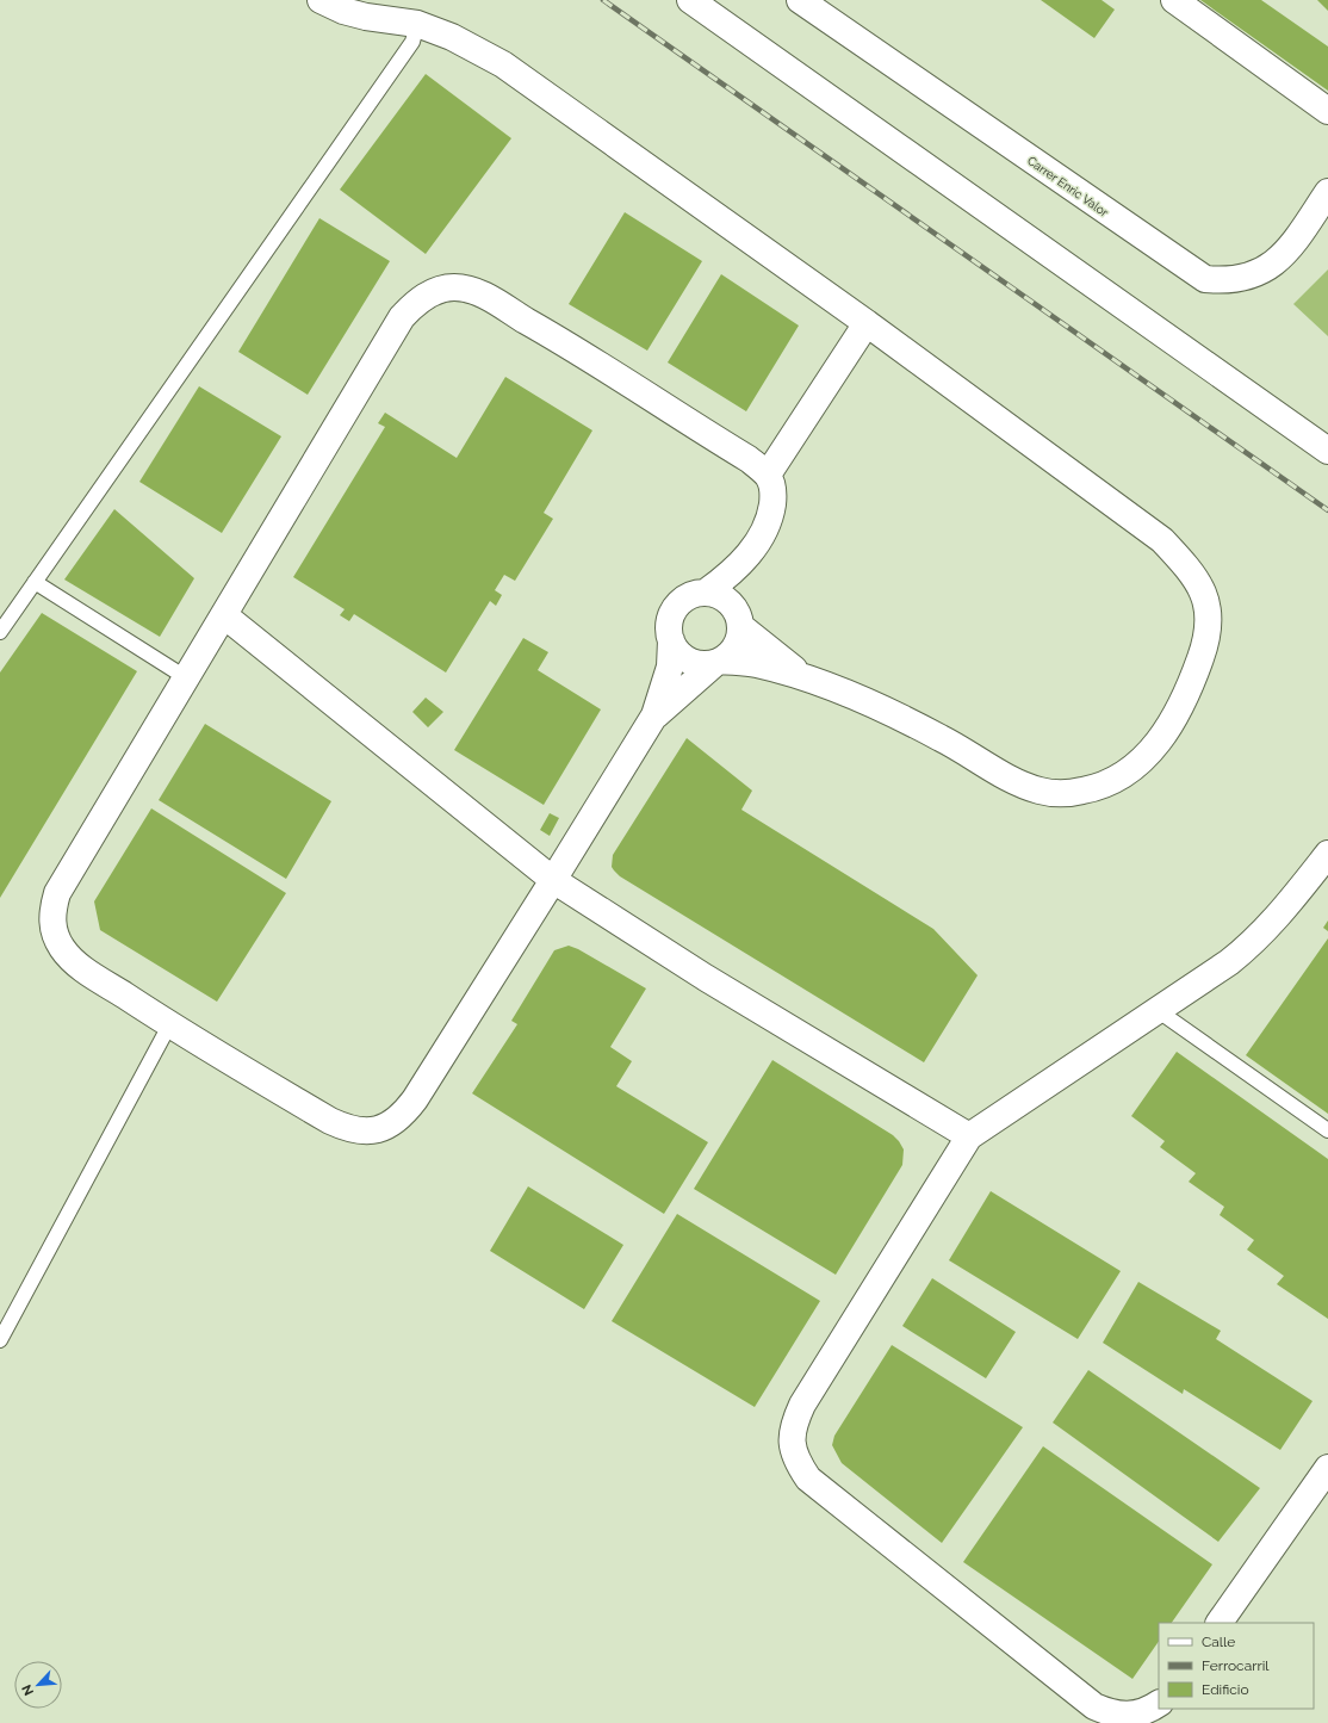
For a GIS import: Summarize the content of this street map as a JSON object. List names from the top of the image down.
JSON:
{
  "streets": {
    "street": ["Carrer Enric Valor"]
  },
  "legend": ["Calle", "Ferrocarril", "Edificio"],
  "north": "bottom left"
}
